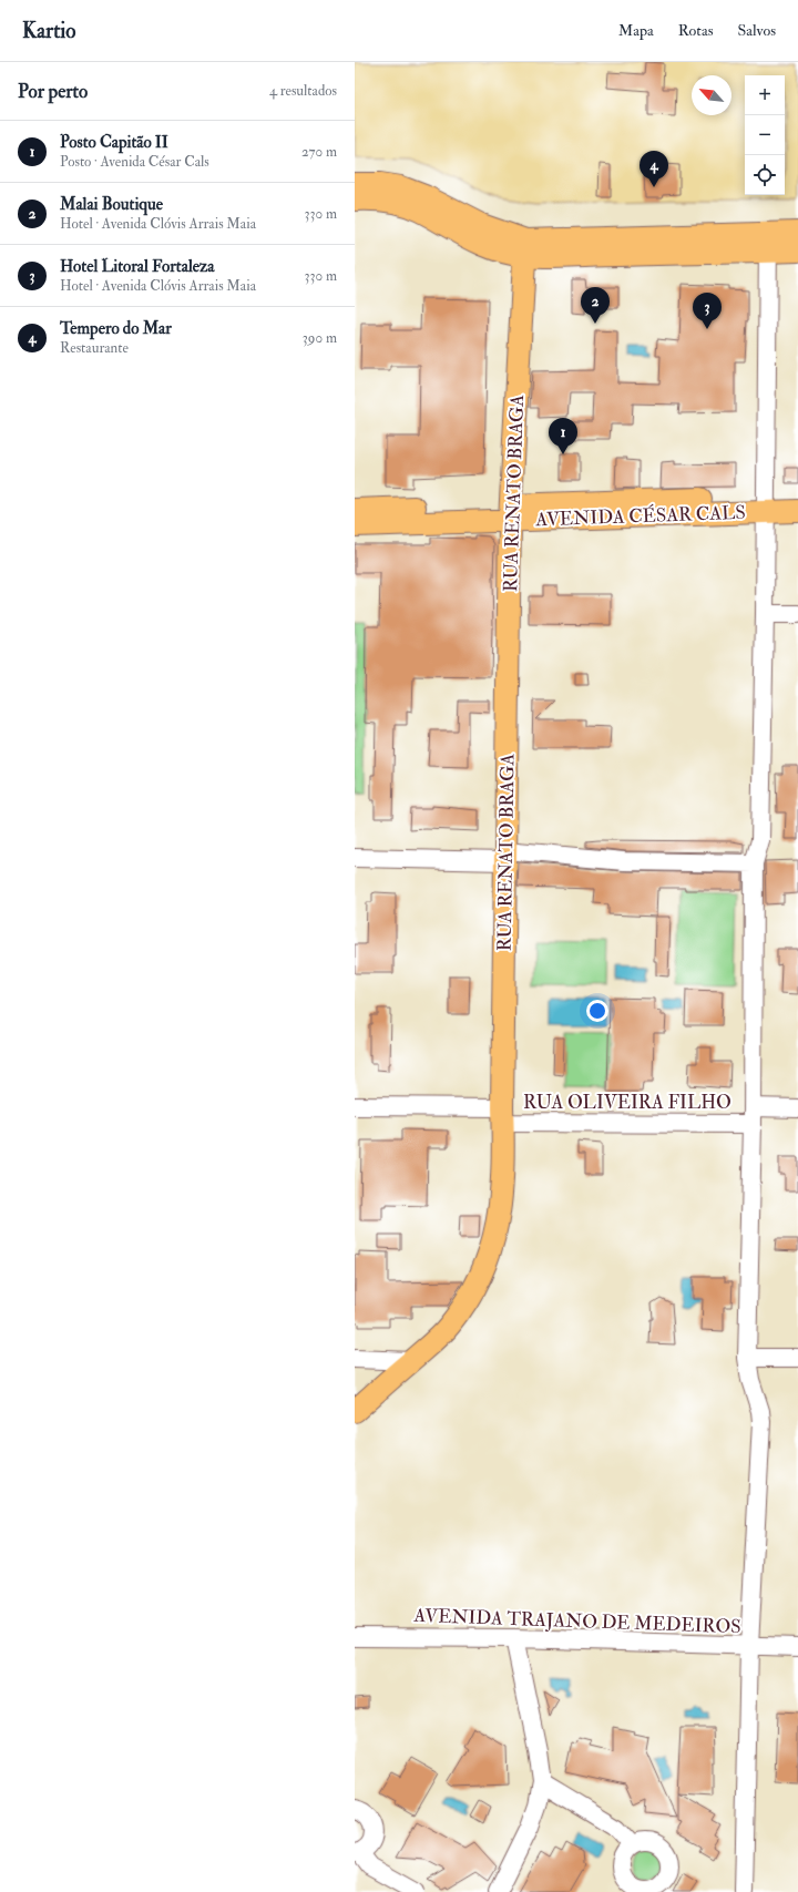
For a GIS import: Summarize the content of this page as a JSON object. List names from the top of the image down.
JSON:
{
  "streets": {
    "main road": ["RUA RENATO BRAGA", "AVENIDA CÉSAR CALS"],
    "street": ["RUA OLIVEIRA FILHO", "AVENIDA TRAJANO DE MEDEIROS"]
  },
  "crossings": [
    ["RUA RENATO BRAGA", "AVENIDA CÉSAR CALS"],
    ["RUA RENATO BRAGA", "RUA OLIVEIRA FILHO"]
  ],
  "north": "top left",
  "page": {
    "header": "Kartio",
    "nav": ["Mapa", "Rotas", "Salvos"],
    "heading": ["Por perto", "4 resultados"],
    "map_buttons": ["+", "−"],
    "list": [
      {
        "mark": "1",
        "name": "Posto Capitão II",
        "note": "Posto · Avenida César Cals",
        "value": "270 m"
      },
      {
        "mark": "2",
        "name": "Malai Boutique",
        "note": "Hotel · Avenida Clóvis Arrais Maia",
        "value": "330 m"
      },
      {
        "mark": "3",
        "name": "Hotel Litoral Fortaleza",
        "note": "Hotel · Avenida Clóvis Arrais Maia",
        "value": "330 m"
      },
      {
        "mark": "4",
        "name": "Tempero do Mar",
        "note": "Restaurante",
        "value": "390 m"
      }
    ],
    "pins": [
      "4",
      "2",
      "3",
      "1"
    ]
  }
}
